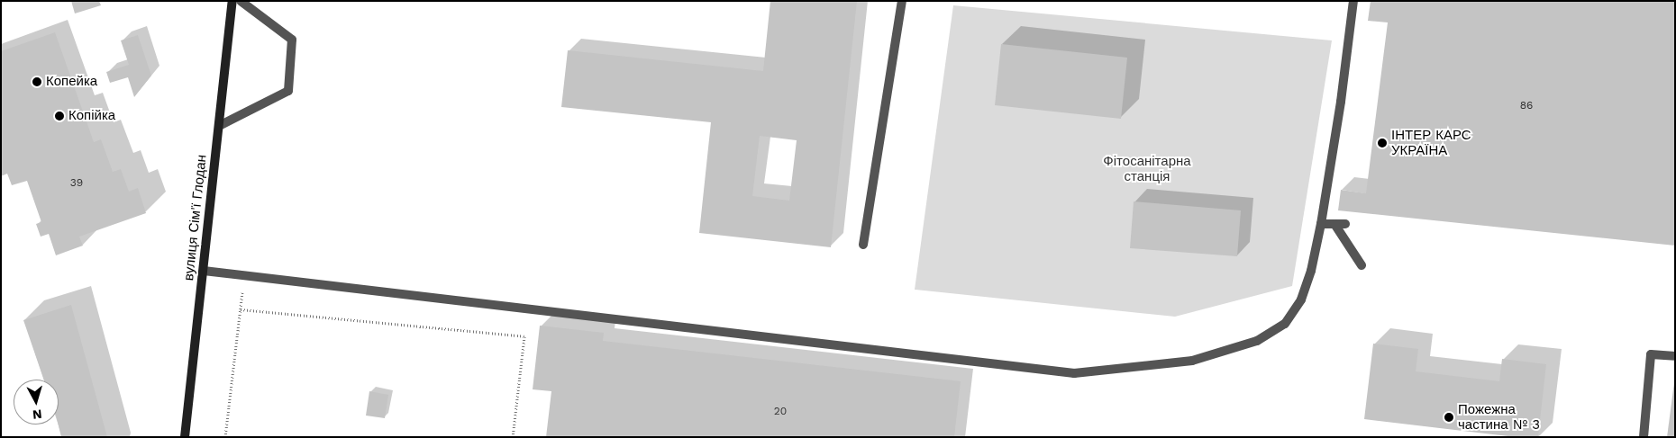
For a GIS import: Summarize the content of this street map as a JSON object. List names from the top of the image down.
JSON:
{
  "streets": {
    "street": ["вулиця Сім'ї Глодан"]
  },
  "parks": ["Фітосанітарна станція"],
  "places": [
    "Копейка",
    "Копійка",
    "ІНТЕР КАРС УКРАЇНА",
    "Пожежна частина № 3"
  ],
  "house_numbers": ["86", "39", "20"],
  "north": "bottom"
}
